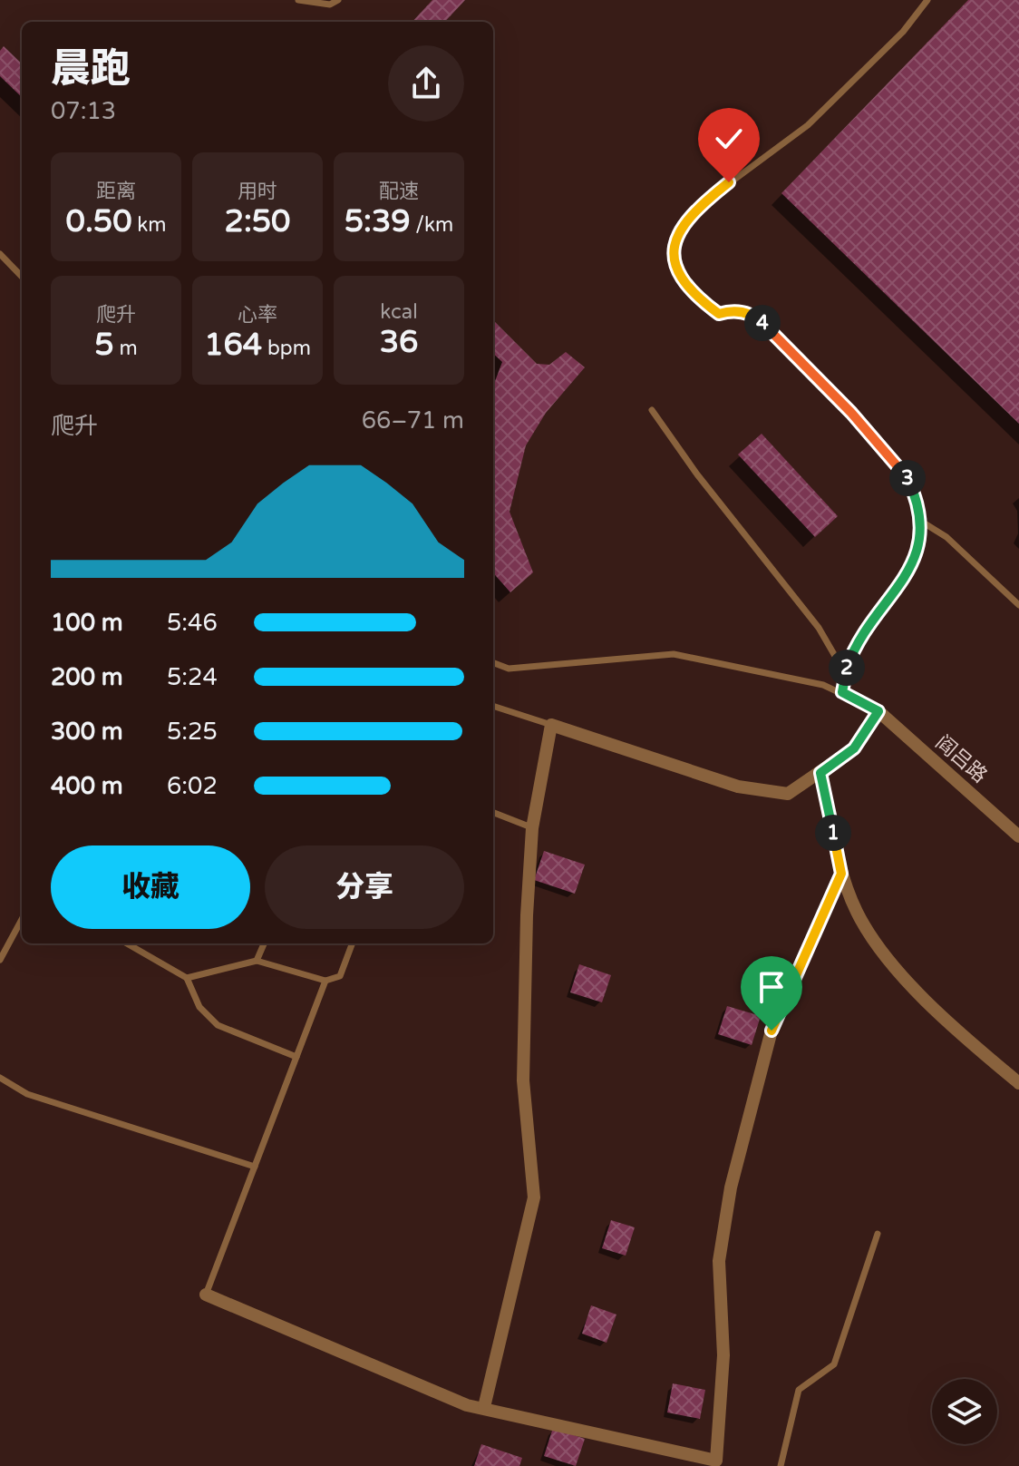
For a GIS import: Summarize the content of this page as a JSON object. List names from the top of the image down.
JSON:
{
  "streets": {
    "street": ["阎吕路"]
  },
  "page": {
    "heading": ["晨跑", "07:13"],
    "stats": [
      ["距离", "0.50 km"],
      ["用时", "2:50"],
      ["配速", "5:39 /km"],
      ["爬升", "5 m"],
      ["心率", "164 bpm"],
      ["kcal", "36"]
    ],
    "pins": [
      "4",
      "3",
      "2",
      "1"
    ],
    "chart": ["爬升", "66–71 m"],
    "list": [
      {
        "name": "100 m",
        "note": "5:46"
      },
      {
        "name": "200 m",
        "note": "5:24"
      },
      {
        "name": "300 m",
        "note": "5:25"
      },
      {
        "name": "400 m",
        "note": "6:02"
      }
    ],
    "buttons": ["收藏", "分享"]
  }
}
